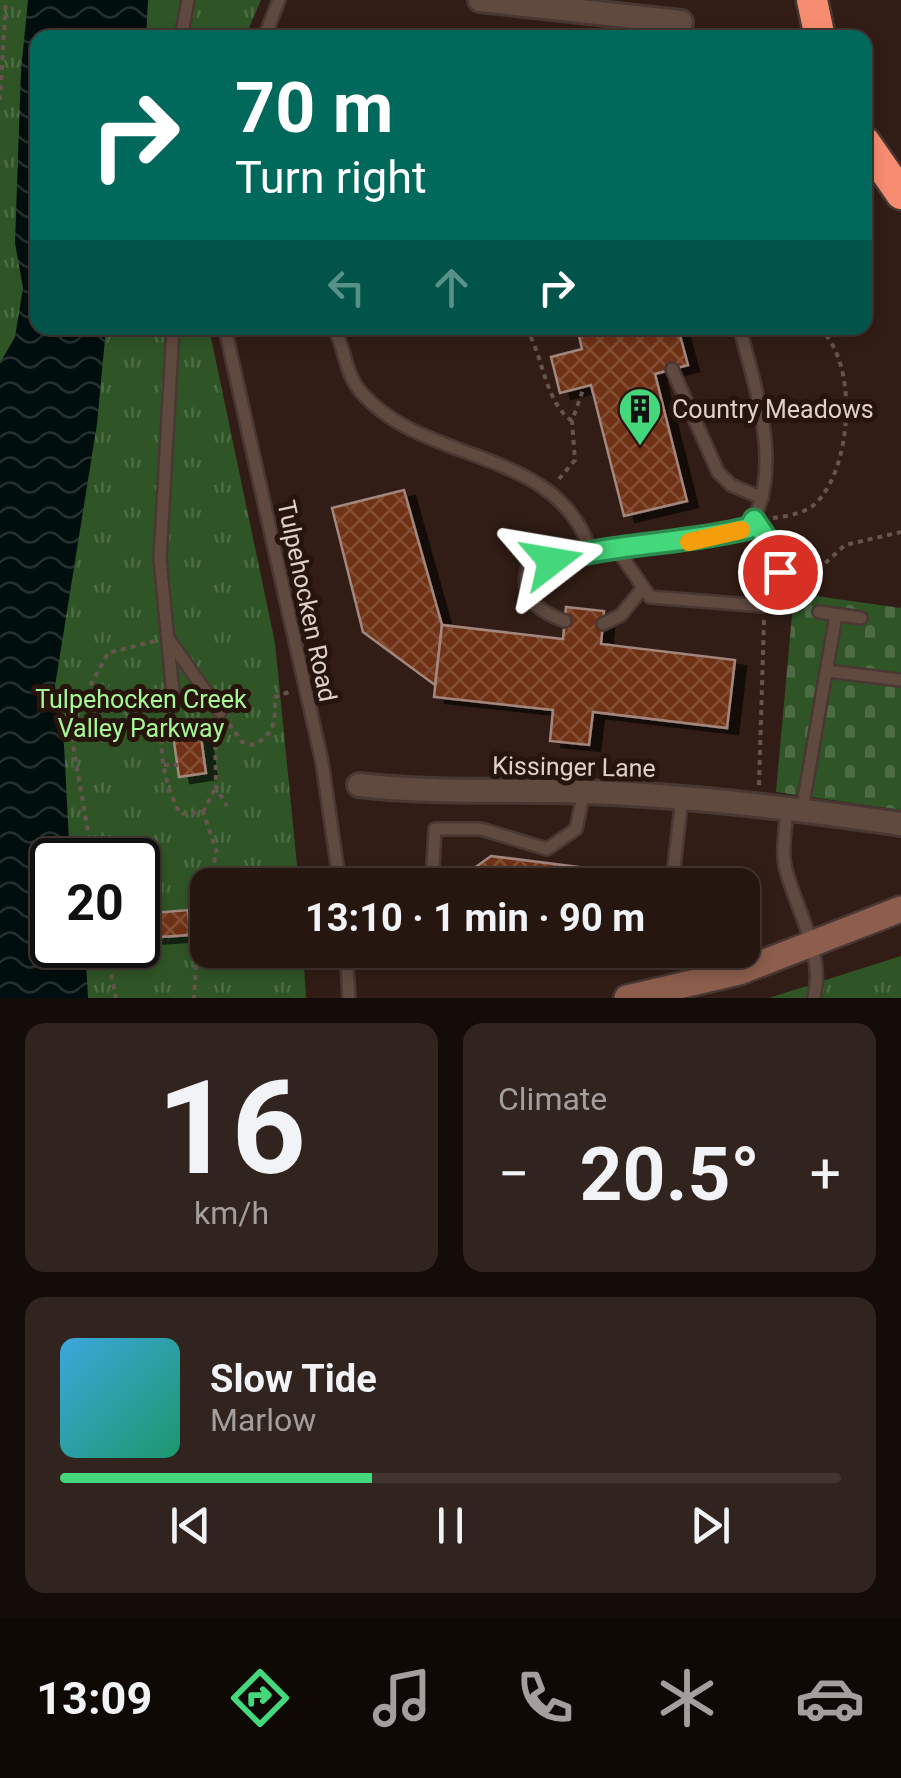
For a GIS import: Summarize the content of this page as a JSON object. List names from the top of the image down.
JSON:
{
  "streets": {
    "street": ["Kissinger Lane"],
    "lane": ["Tulpehocken Road"]
  },
  "parks": ["Tulpehocken Creek Valley Parkway"],
  "places": {
    "building": ["Country Meadows"]
  },
  "page": {
    "turn": ["70 m", "Turn right"],
    "limit": "20",
    "trip": "13:10 · 1 min · 90 m",
    "tile": [
      ["16", "km/h"],
      "Climate"
    ],
    "heat": ["−", "20.5°", "+"],
    "song": ["Slow Tide", "Marlow"],
    "tabs": "13:09"
  }
}
